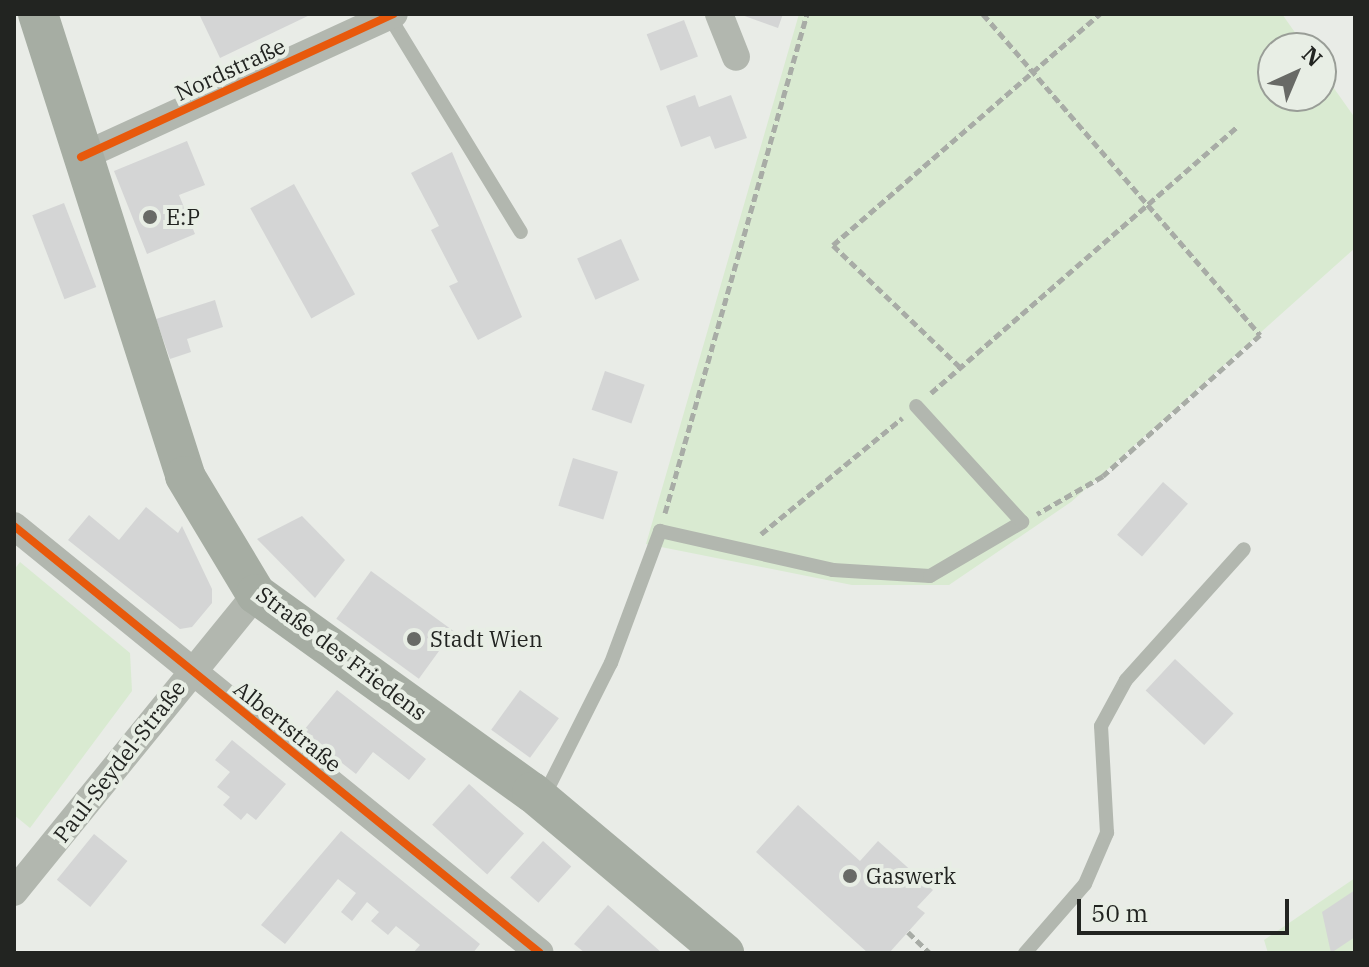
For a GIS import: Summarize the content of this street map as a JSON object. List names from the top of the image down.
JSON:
{
  "streets": {
    "main road": ["Straße des Friedens"],
    "street": ["Nordstraße", "Albertstraße", "Paul-Seydel-Straße"]
  },
  "crossings": [
    ["Nordstraße", "Straße des Friedens"],
    ["Straße des Friedens", "Paul-Seydel-Straße"],
    ["Albertstraße", "Paul-Seydel-Straße"]
  ],
  "places": ["E:P", "Stadt Wien", "Gaswerk"],
  "scale_bar": "50 m",
  "north": "top right"
}
